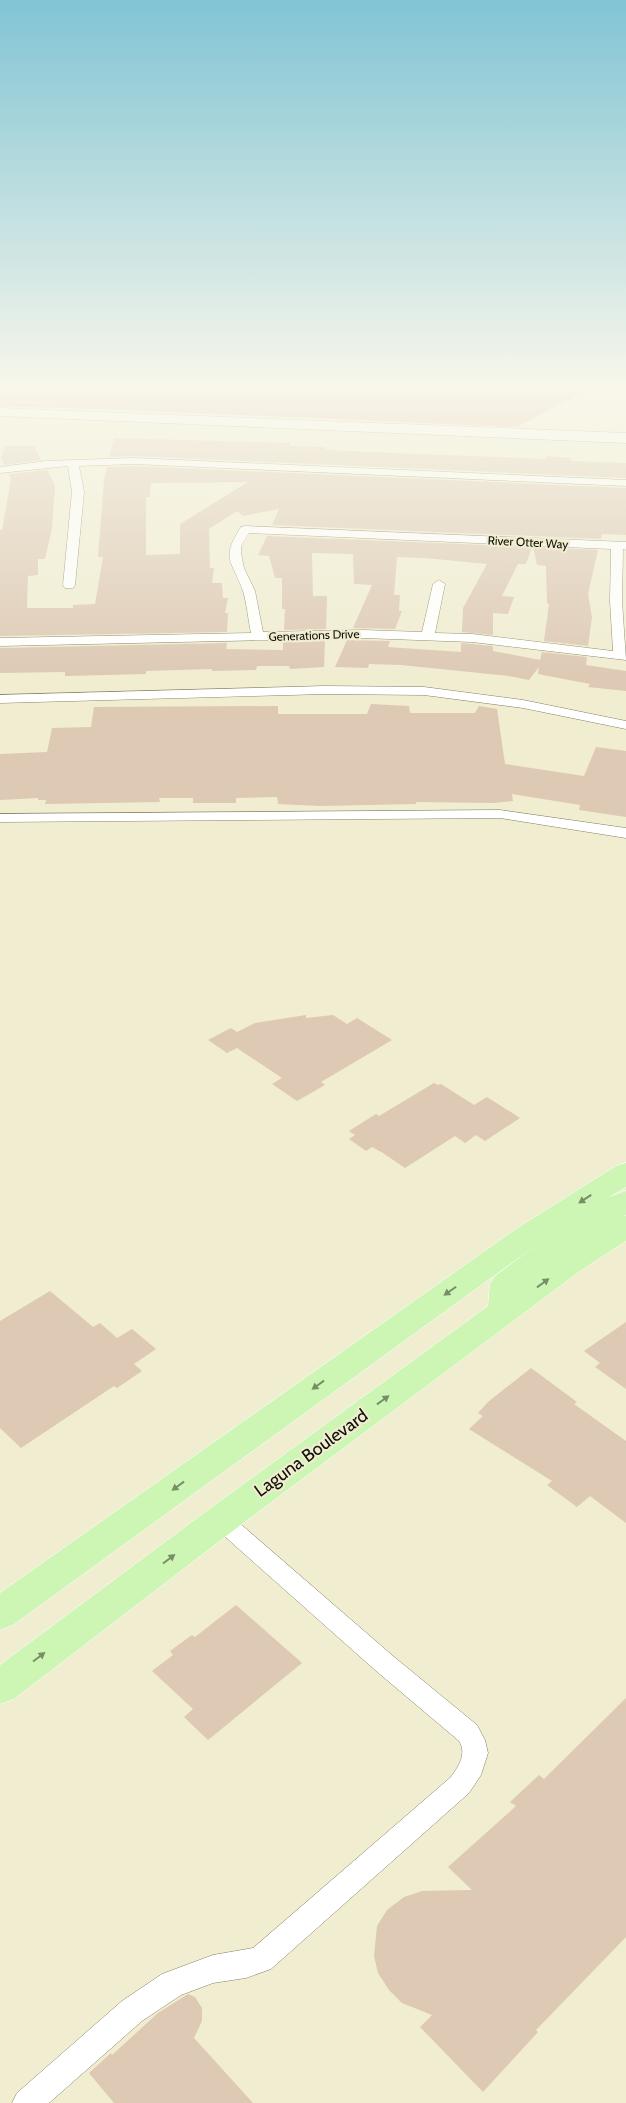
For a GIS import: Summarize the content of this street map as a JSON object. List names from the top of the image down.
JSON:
{
  "streets": {
    "main road": ["Laguna Boulevard"],
    "street": ["River Otter Way", "Generations Drive"]
  },
  "crossings": [
    ["River Otter Way", "Generations Drive"]
  ]
}
